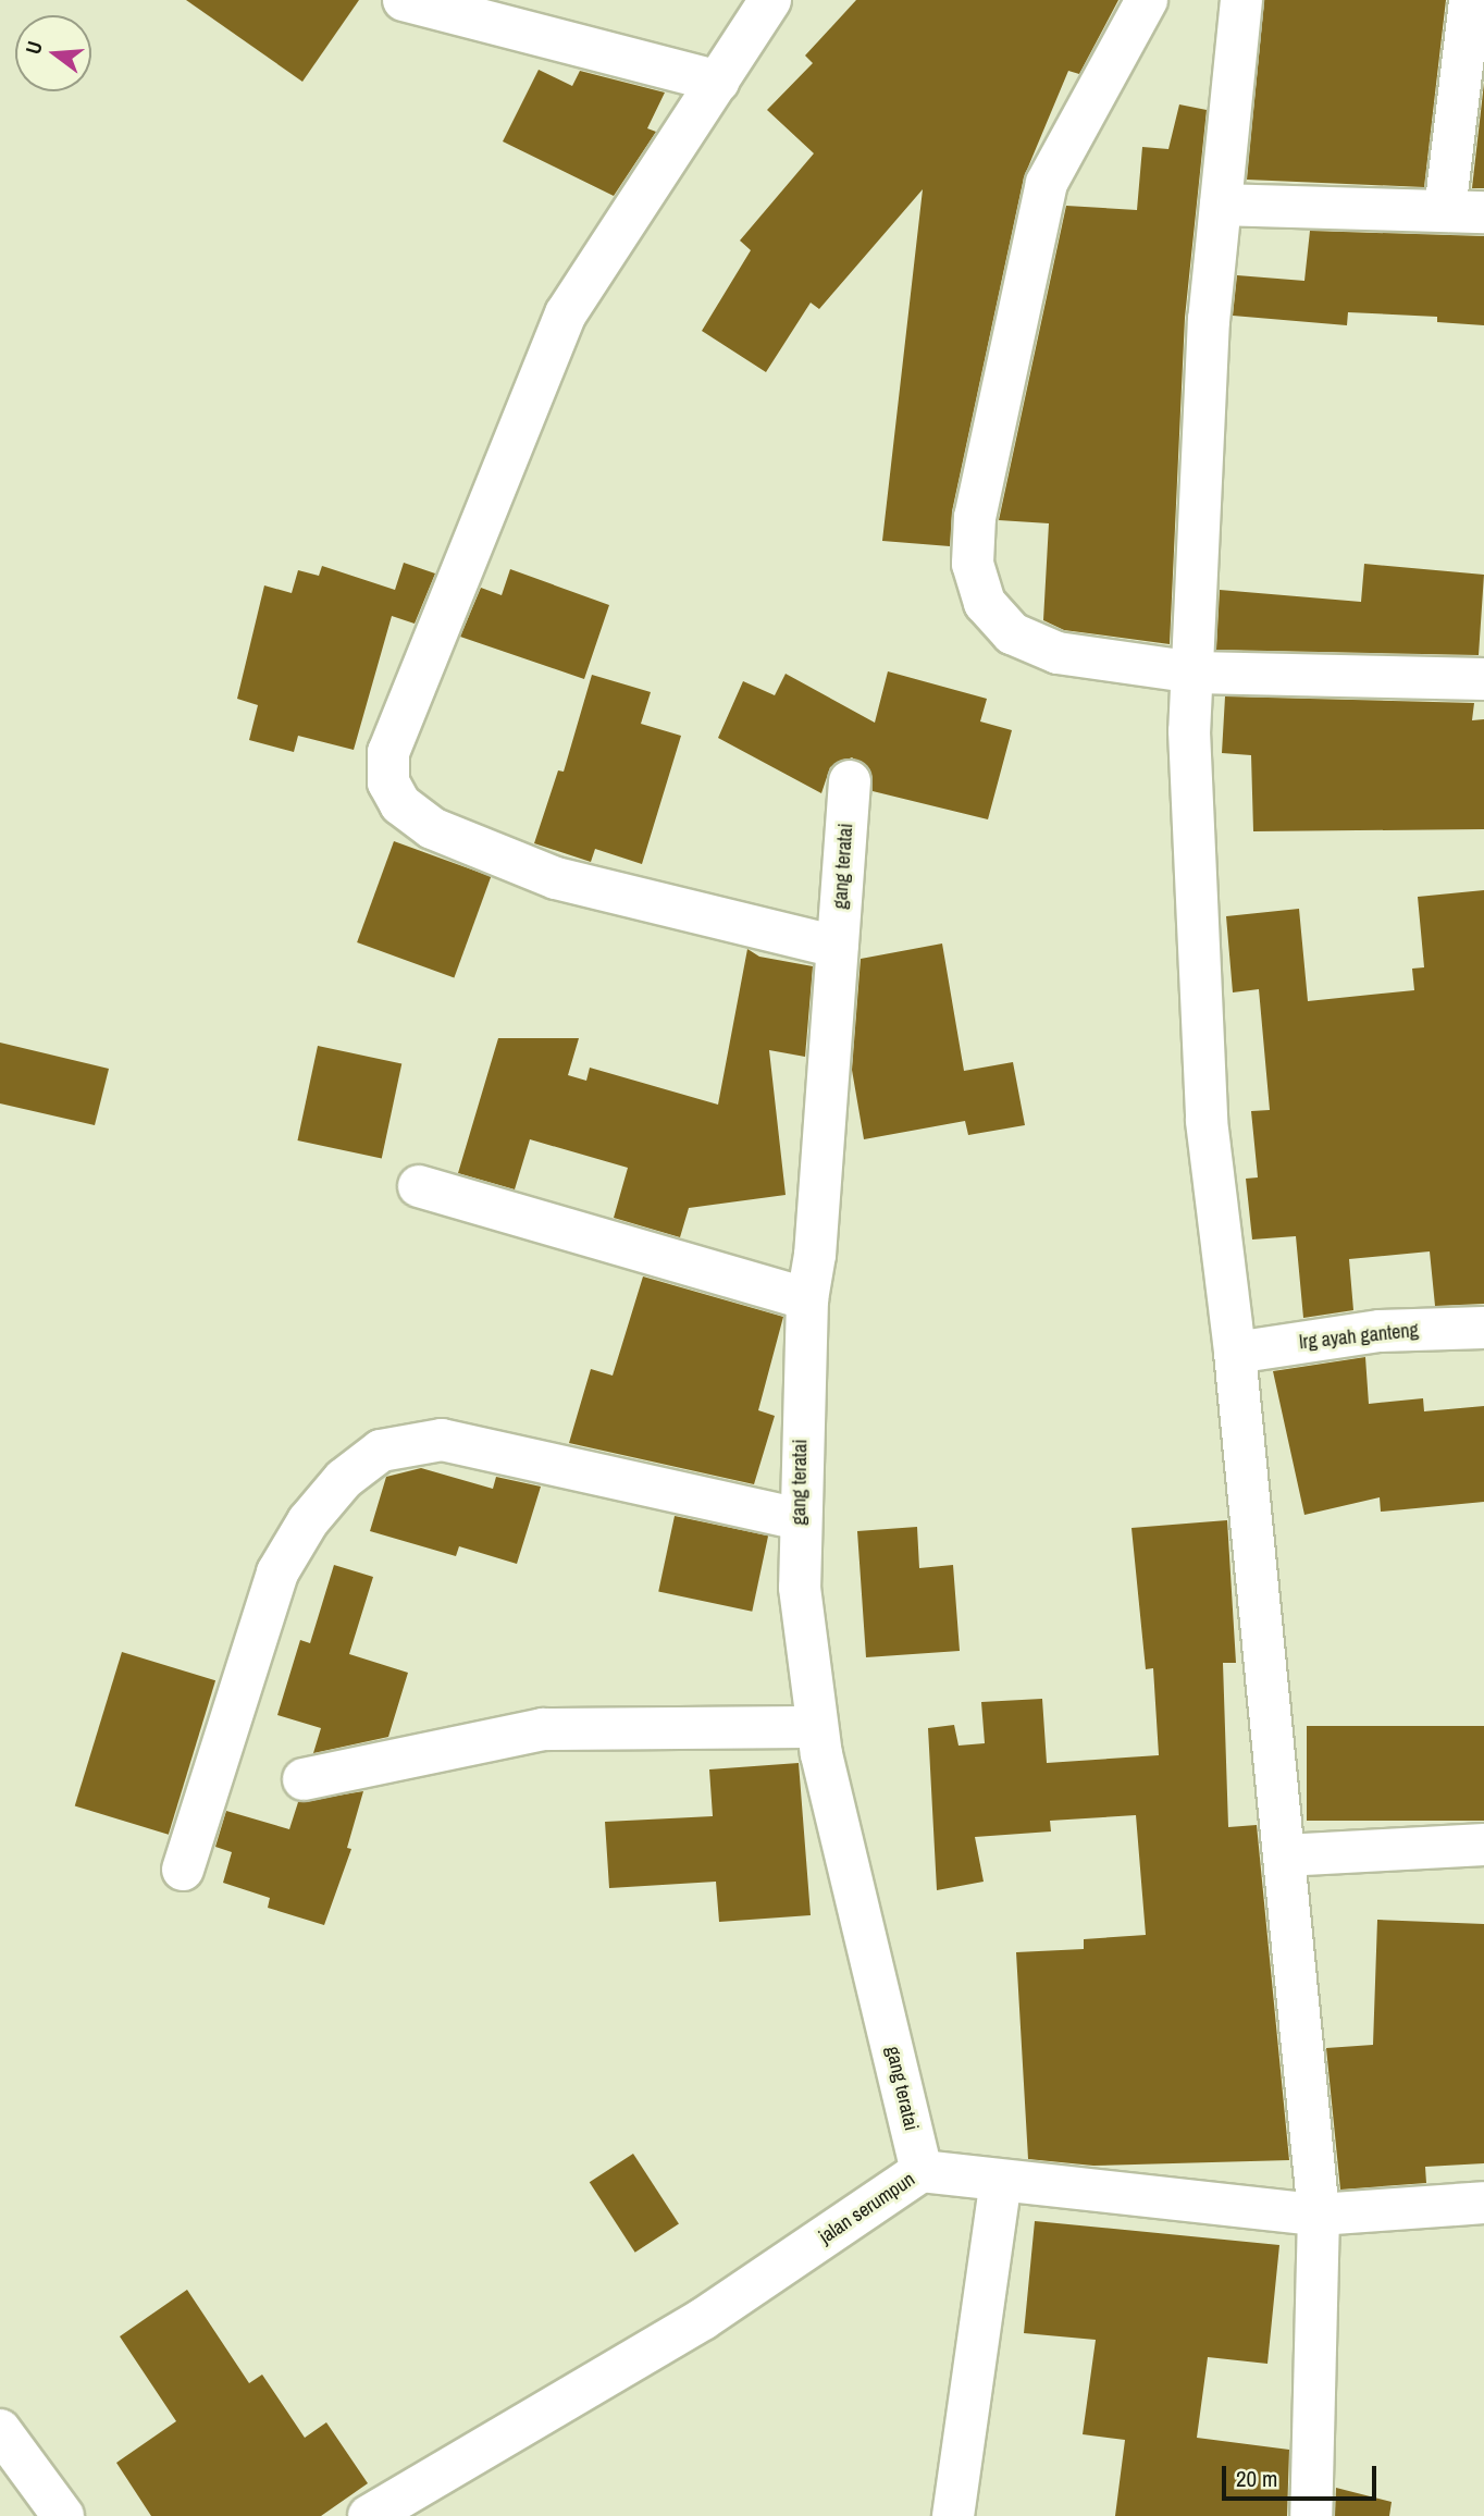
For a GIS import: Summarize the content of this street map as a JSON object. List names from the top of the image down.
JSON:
{
  "streets": {
    "street": ["gang teratai", "lrg ayah ganteng", "jalan serumpun"]
  },
  "crossings": [
    ["gang teratai", "jalan serumpun"]
  ],
  "scale_bar": "20 m",
  "north": "left"
}
